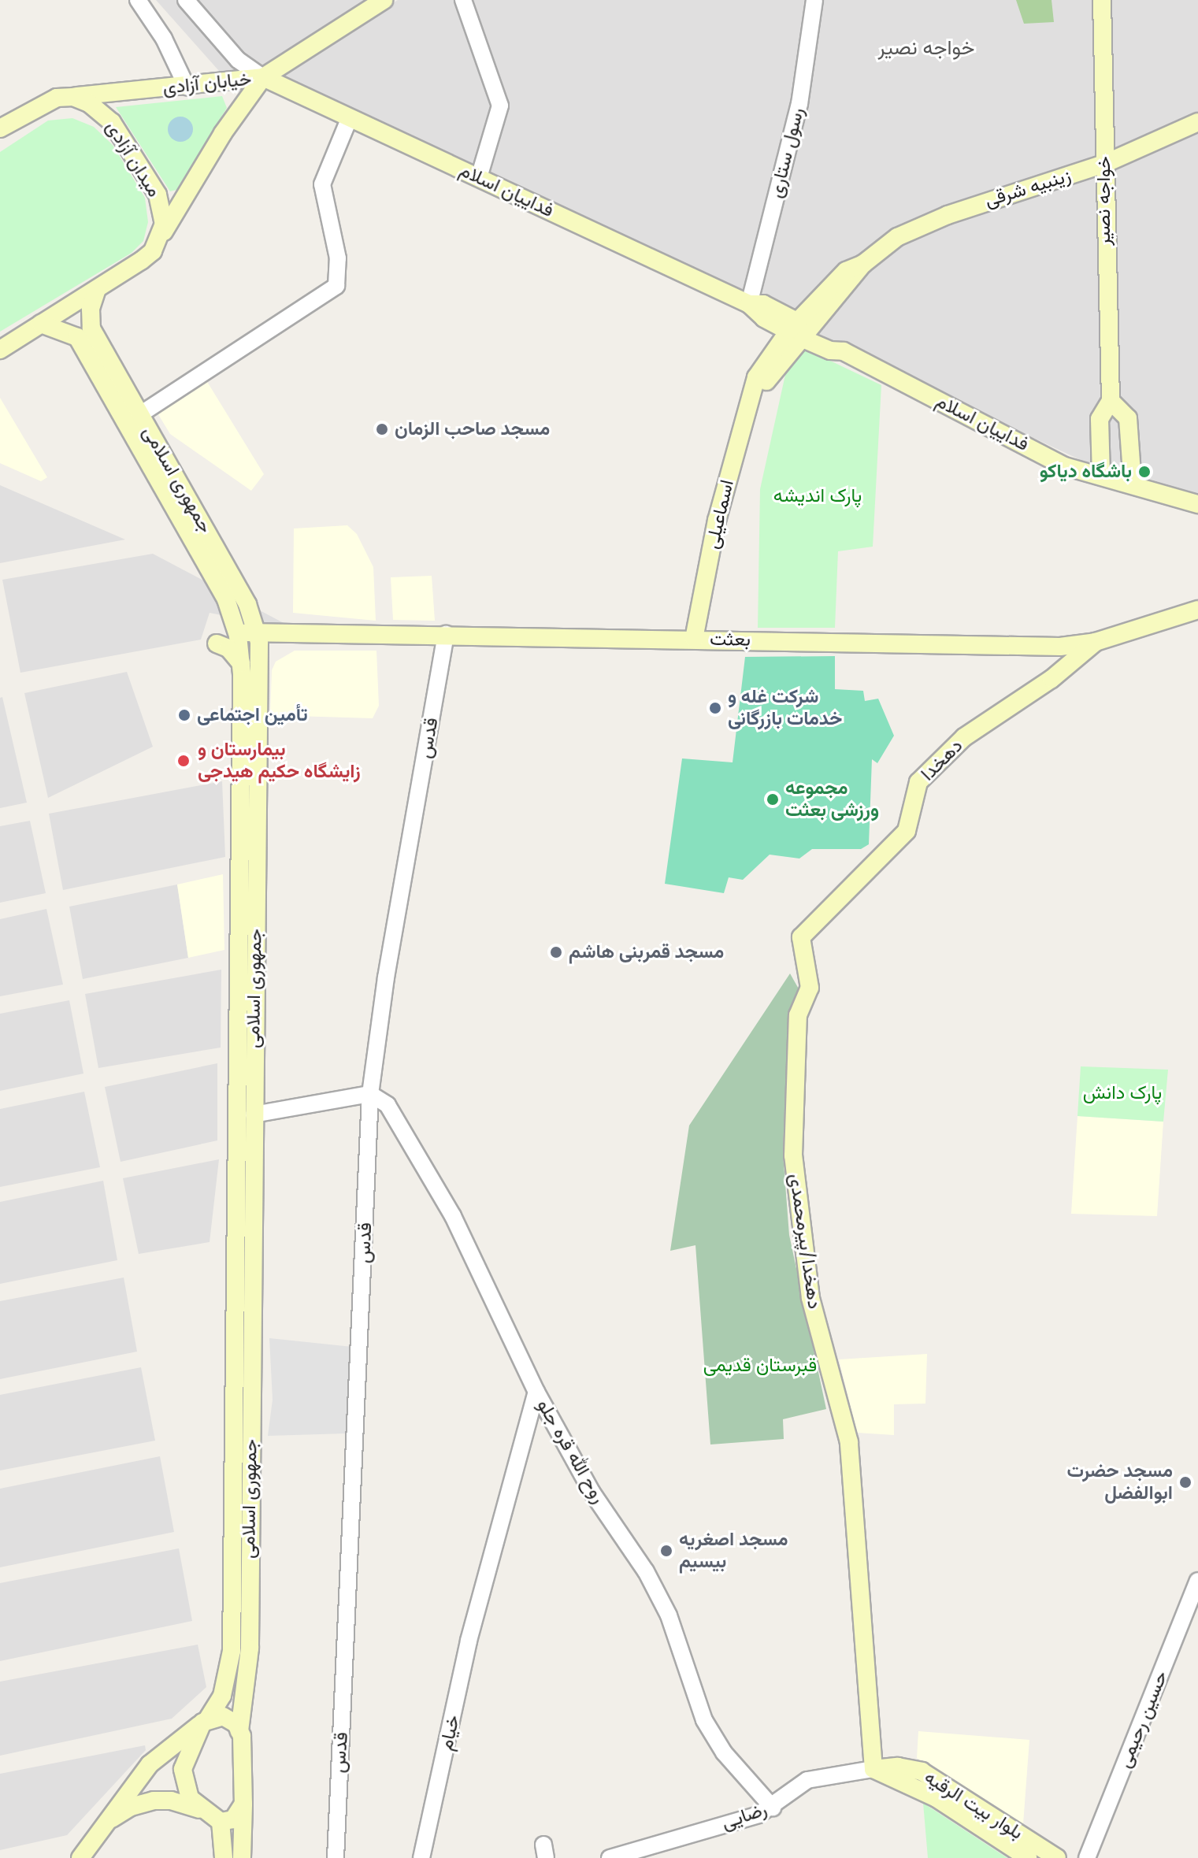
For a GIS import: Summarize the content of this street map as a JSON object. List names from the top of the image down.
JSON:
{
  "streets": {
    "main road": [
      "خیابان آزادی",
      "میدان آزادی",
      "زینبیه شرقی",
      "فداییان اسلام",
      "خواجه نصیر",
      "جمهوری اسلامی",
      "اسماعیلی",
      "بعثت",
      "دهخدا",
      "دهخدا/پیرمحمدی",
      "بلوار بیت الرقیه"
    ],
    "street": [
      "رسول ستاری",
      "قدس",
      "روح الله قره جلو",
      "حسین رحیمی",
      "خیام",
      "رضایی"
    ]
  },
  "crossings": [
    ["خیابان آزادی", "میدان آزادی"],
    ["خیابان آزادی", "فداییان اسلام"],
    ["رسول ستاری", "فداییان اسلام"],
    ["زینبیه شرقی", "فداییان اسلام"],
    ["زینبیه شرقی", "خواجه نصیر"],
    ["زینبیه شرقی", "اسماعیلی"],
    ["فداییان اسلام", "اسماعیلی"],
    ["جمهوری اسلامی", "بعثت"],
    ["اسماعیلی", "بعثت"],
    ["بعثت", "قدس"],
    ["بعثت", "دهخدا"],
    ["قدس", "روح الله قره جلو"],
    ["دهخدا", "دهخدا/پیرمحمدی"],
    ["دهخدا/پیرمحمدی", "بلوار بیت الرقیه"],
    ["دهخدا/پیرمحمدی", "رضایی"],
    ["روح الله قره جلو", "خیام"],
    ["روح الله قره جلو", "رضایی"],
    ["بلوار بیت الرقیه", "رضایی"]
  ],
  "districts": ["خواجه نصیر"],
  "parks": ["پارک اندیشه", "پارک دانش", "قبرستان قدیمى"],
  "places": [
    "مسجد صاحب الزمان",
    "باشگاه دیاکو",
    "شرکت غله و خدمات بازرگانی",
    "تأمین اجتماعی",
    "بيمارستان و زايشگاه حكيم هيدجی",
    "مجموعه ورزشی بعثت",
    "مسجد قمربنی هاشم",
    "مسجد حضرت ابوالفضل",
    "مسجد اصغریه بیسیم"
  ]
}
